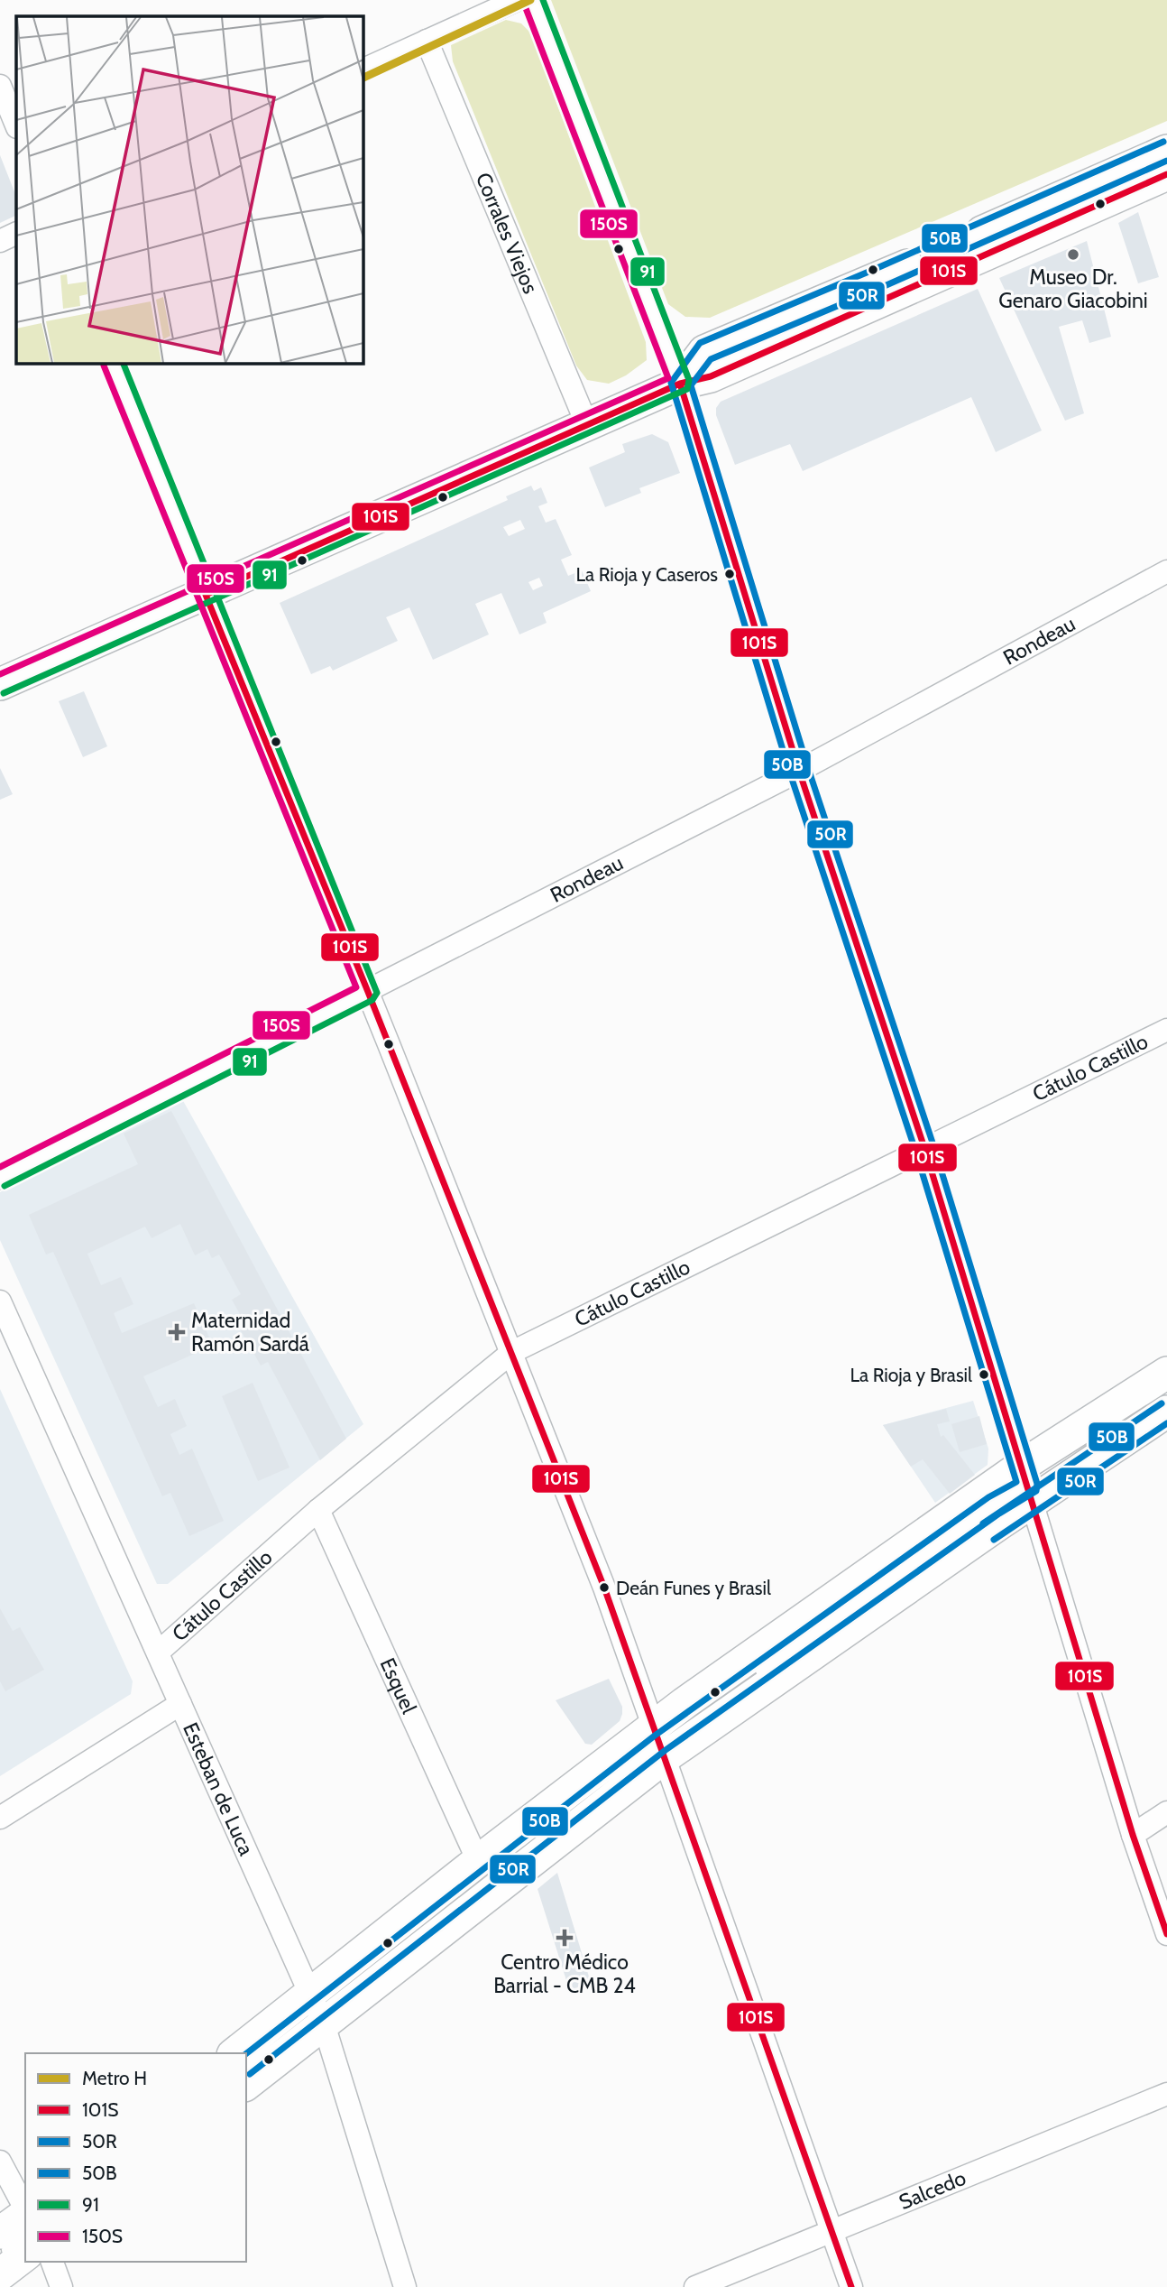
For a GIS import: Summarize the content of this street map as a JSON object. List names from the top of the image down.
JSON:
{
  "streets": {
    "street": [
      "Corrales Viejos",
      "Rondeau",
      "Cátulo Castillo",
      "Esquel",
      "Esteban de Luca",
      "Salcedo"
    ]
  },
  "crossings": [
    ["Cátulo Castillo", "Esquel"],
    ["Cátulo Castillo", "Esteban de Luca"]
  ],
  "places": {
    "other": [
      "Museo Dr. Genaro Giacobini",
      "La Rioja y Caseros",
      "La Rioja y Brasil",
      "Deán Funes y Brasil"
    ],
    "health": ["Maternidad Ramón Sardá", "Centro Médico Barrial - CMB 24"]
  },
  "lines": [
    "metro line H",
    "transit line 91",
    "transit line 150S",
    "transit line 50B",
    "transit line 50R",
    "transit line 101S"
  ],
  "legend": [
    "Metro H",
    "101S",
    "50R",
    "50B",
    "91",
    "150S"
  ]
}
